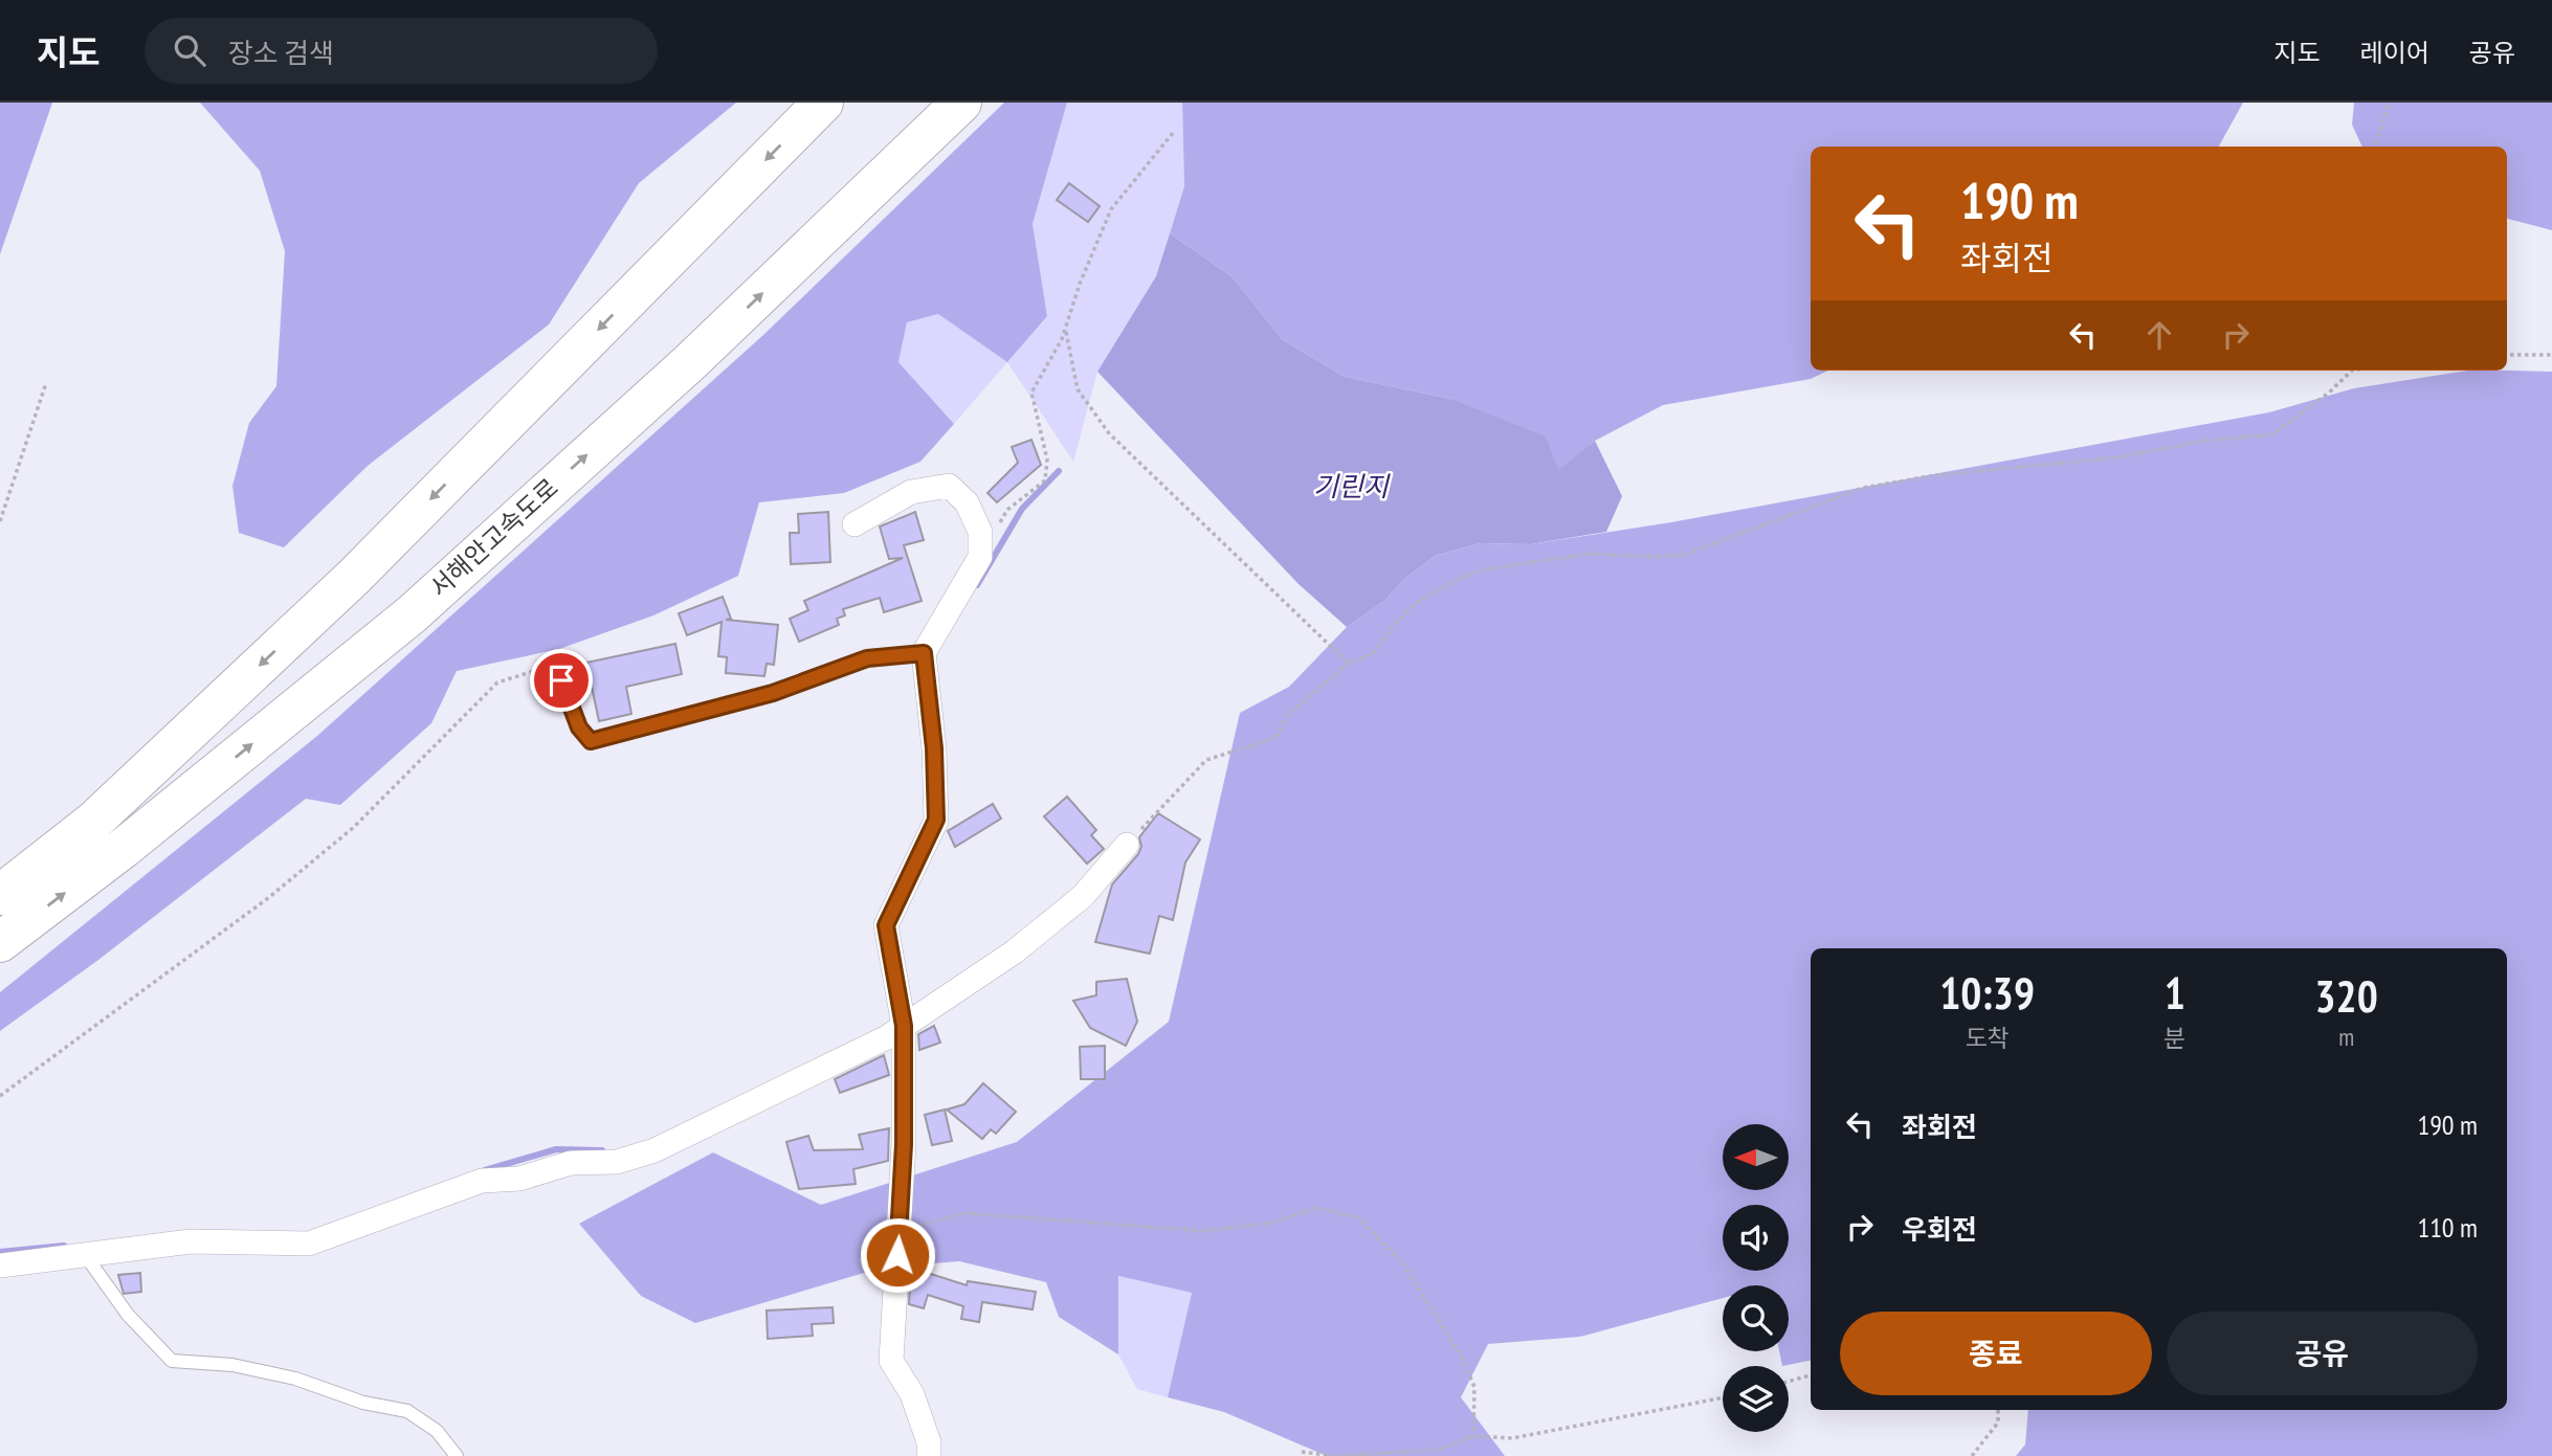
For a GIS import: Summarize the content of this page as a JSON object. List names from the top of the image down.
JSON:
{
  "streets": {
    "highway": ["서해안고속도로"]
  },
  "water": ["기린지"],
  "north": "left",
  "page": {
    "header": "지도",
    "search": "장소 검색",
    "nav": ["지도", "레이어", "공유"],
    "turn": ["190 m", "좌회전"],
    "eta": [
      "10:39",
      "도착",
      "1",
      "분",
      "320",
      "m"
    ],
    "list": [
      {
        "name": "좌회전",
        "value": "190 m"
      },
      {
        "name": "우회전",
        "value": "110 m"
      }
    ],
    "buttons": ["종료", "공유"]
  }
}
